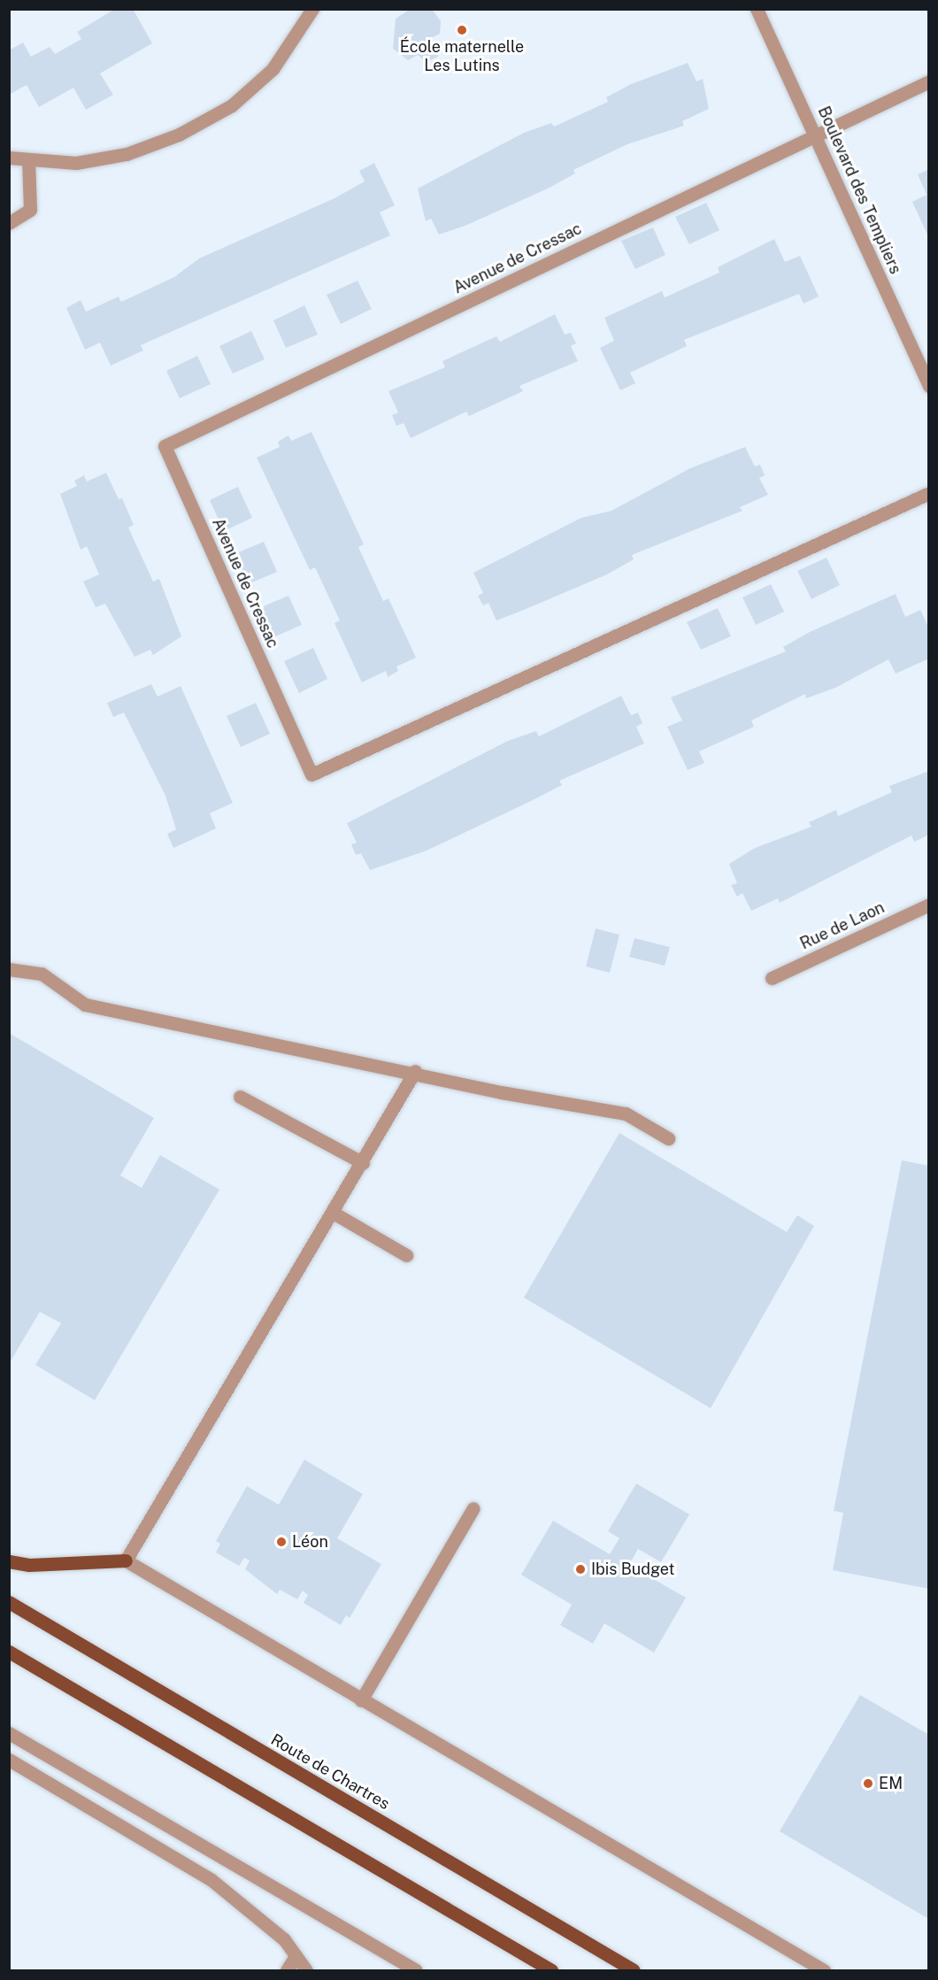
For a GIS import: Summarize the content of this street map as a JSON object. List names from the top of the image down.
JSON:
{
  "streets": {
    "main road": ["Route de Chartres"],
    "street": ["Boulevard des Templiers", "Avenue de Cressac", "Rue de Laon"]
  },
  "crossings": [
    ["Boulevard des Templiers", "Avenue de Cressac"]
  ],
  "places": [
    "École maternelle Les Lutins",
    "Léon",
    "Ibis Budget",
    "EM"
  ]
}
